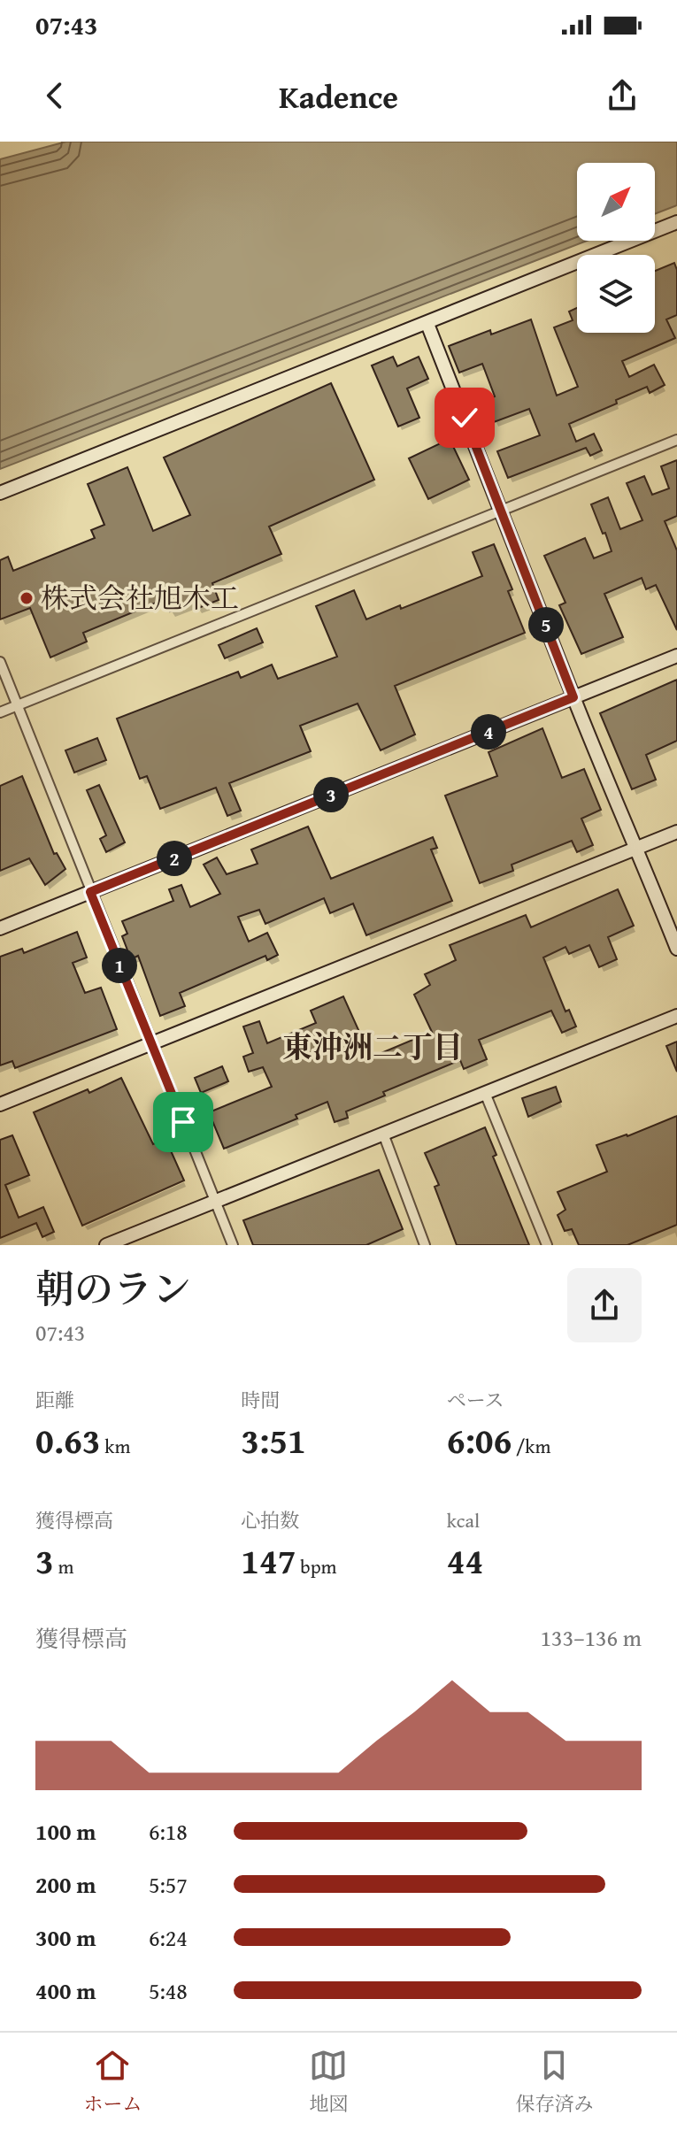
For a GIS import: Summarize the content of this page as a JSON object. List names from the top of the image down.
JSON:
{
  "districts": ["東沖洲二丁目"],
  "places": ["株式会社旭木工"],
  "north": "top right",
  "page": {
    "status": "07:43",
    "header": "Kadence",
    "pins": [
      "5",
      "4",
      "3",
      "2",
      "1"
    ],
    "heading": ["朝のラン", "07:43"],
    "stats": [
      ["距離", "0.63 km"],
      ["時間", "3:51"],
      ["ペース", "6:06 /km"],
      ["獲得標高", "3 m"],
      ["心拍数", "147 bpm"],
      ["kcal", "44"]
    ],
    "chart": ["獲得標高", "133–136 m"],
    "list": [
      {
        "name": "100 m",
        "note": "6:18"
      },
      {
        "name": "200 m",
        "note": "5:57"
      },
      {
        "name": "300 m",
        "note": "6:24"
      },
      {
        "name": "400 m",
        "note": "5:48"
      }
    ],
    "tabs": ["ホーム", "地図", "保存済み"]
  }
}
